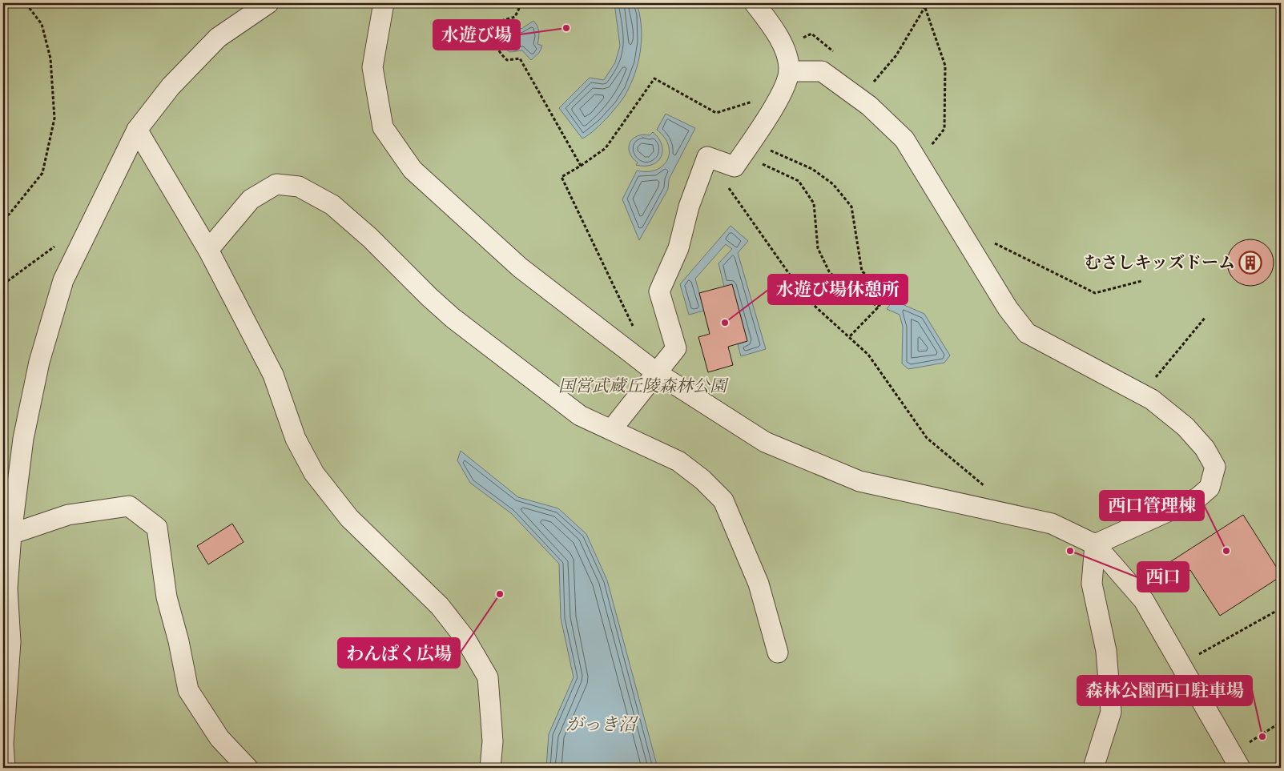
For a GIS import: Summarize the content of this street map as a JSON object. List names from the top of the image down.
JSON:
{
  "water": ["がっき沼"],
  "parks": ["国営武蔵丘陵森林公園"],
  "places": {
    "other": [
      "水遊び場",
      "水遊び場休憩所",
      "西口",
      "西口管理棟",
      "わんぱく広場",
      "森林公園西口駐車場"
    ],
    "building": ["むさしキッズドーム"]
  }
}
